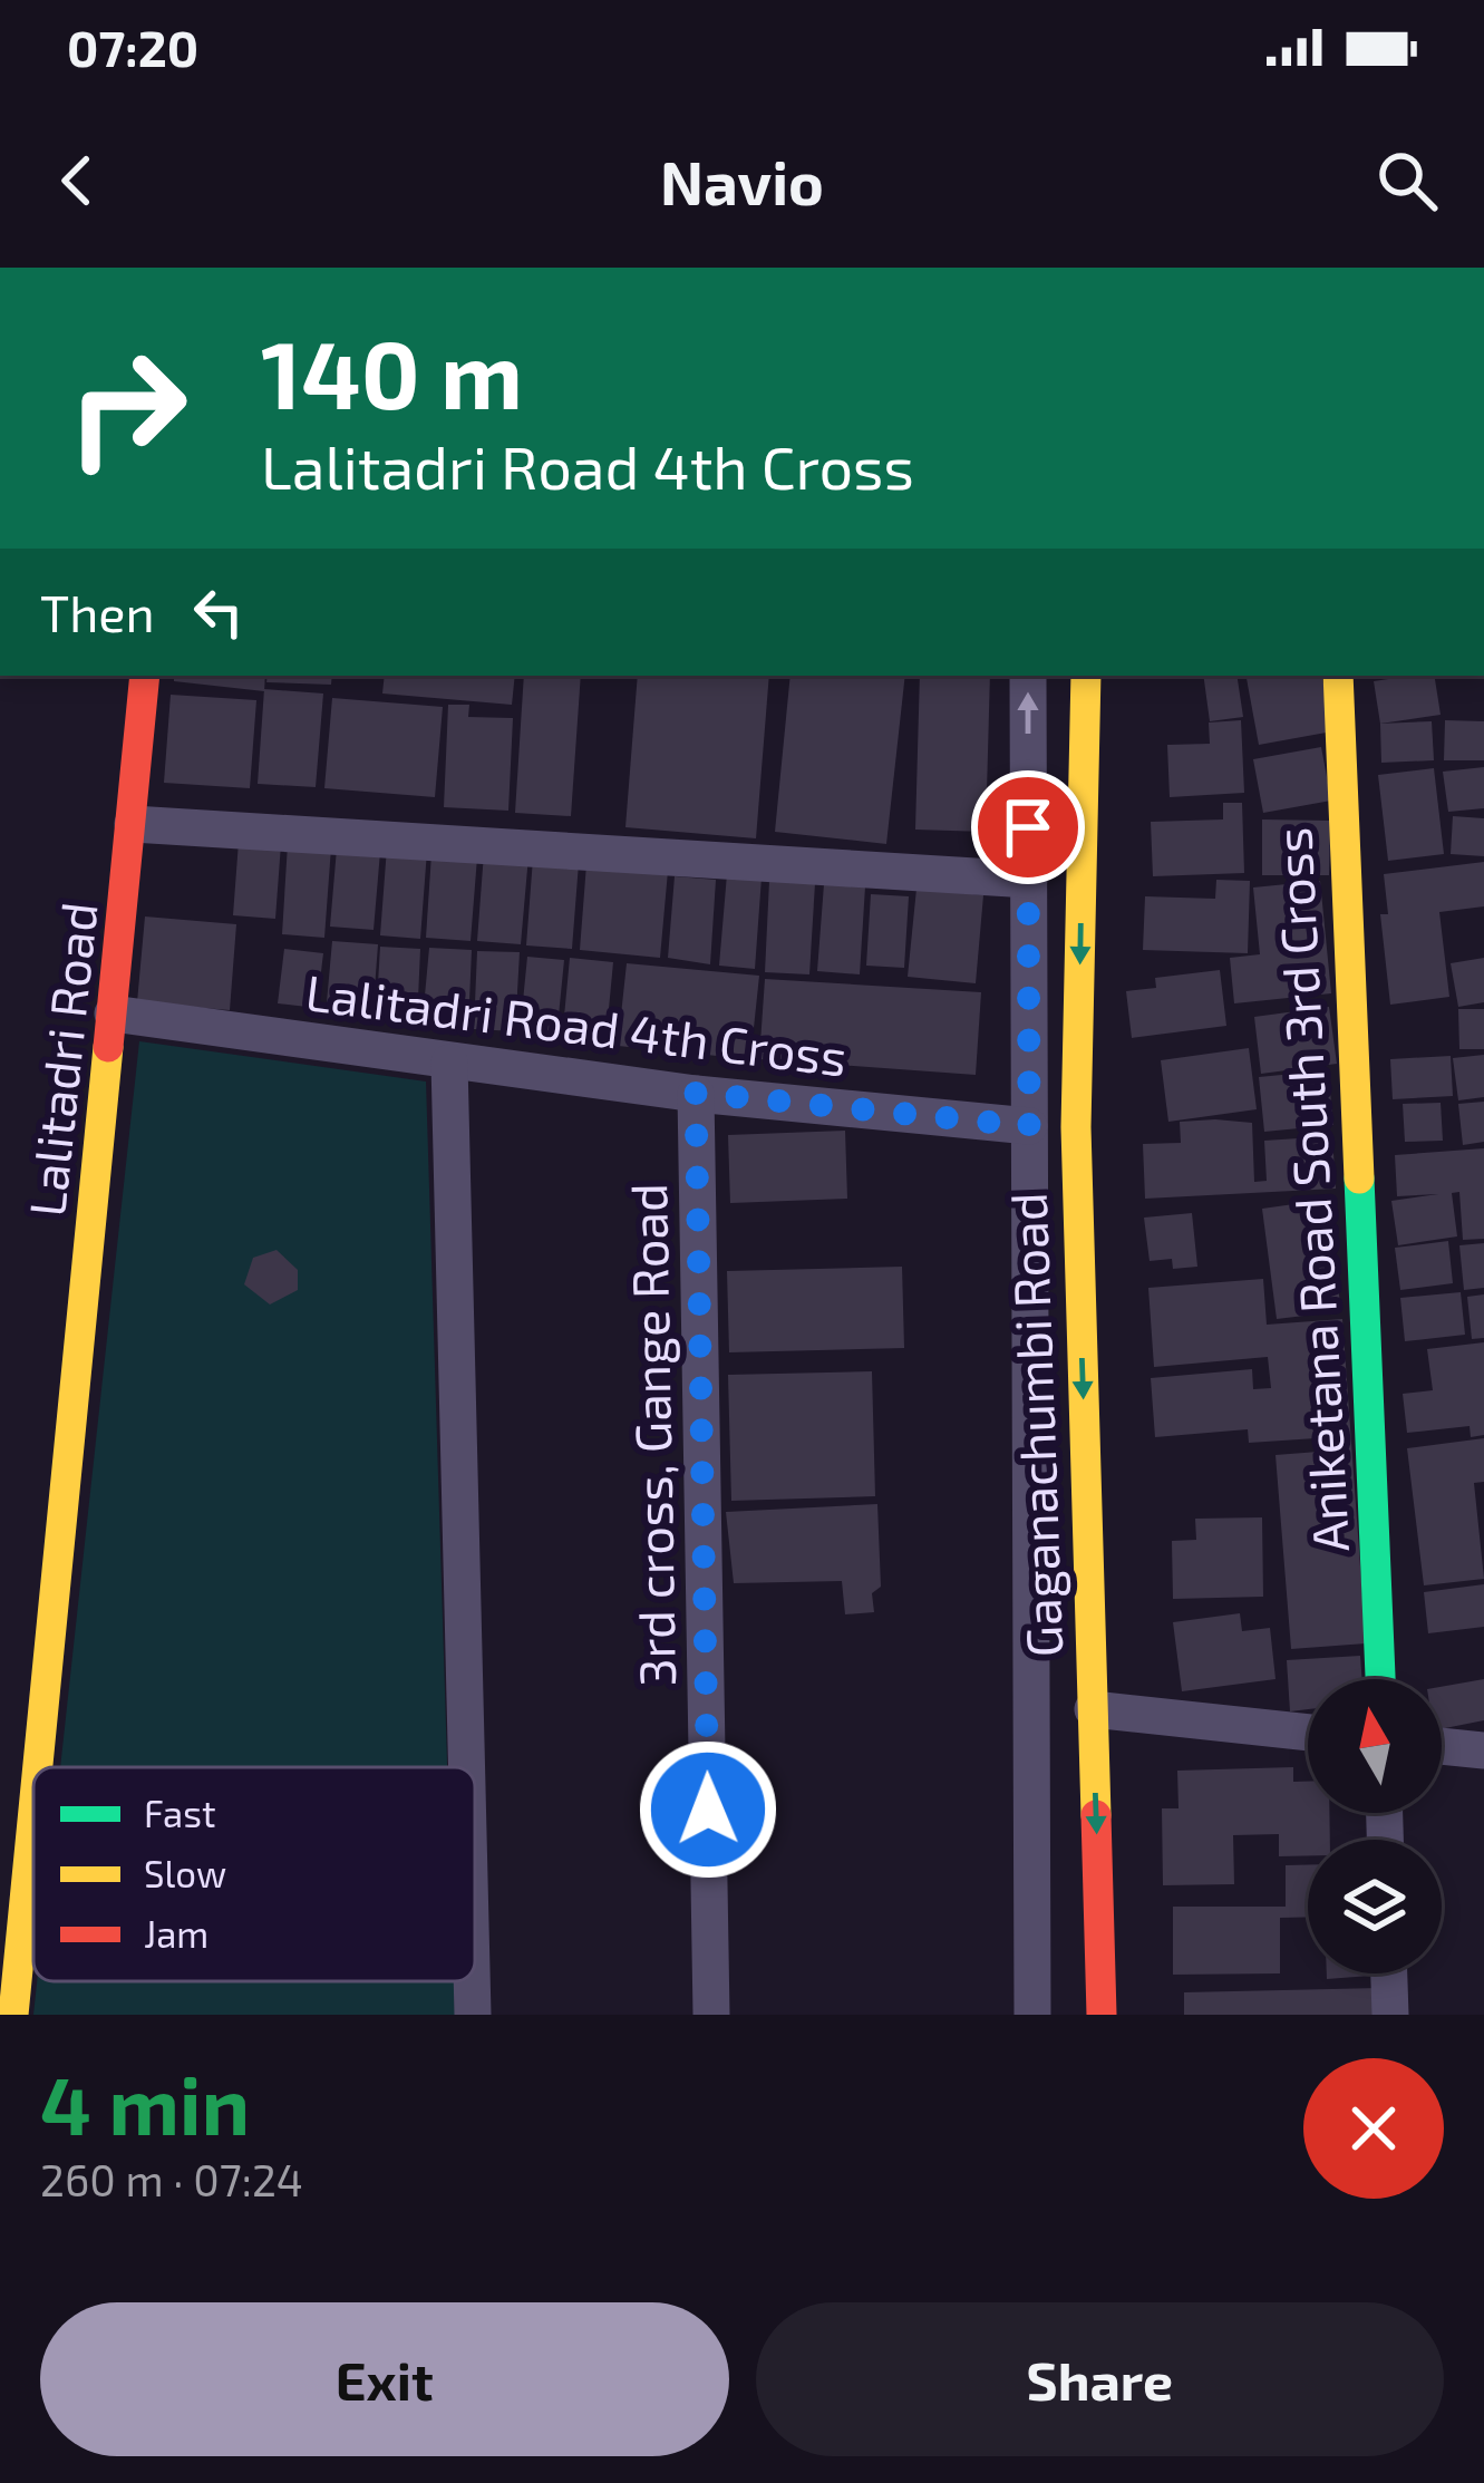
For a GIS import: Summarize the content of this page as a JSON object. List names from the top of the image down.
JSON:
{
  "streets": {
    "street": [
      "Lalitadri Road 4th Cross",
      "Lalitadri Road",
      "Aniketana Road South 3rd Cross",
      "Gaganachumbi Road",
      "3rd cross, Gange Road"
    ]
  },
  "crossings": [
    ["Lalitadri Road 4th Cross", "Lalitadri Road"],
    ["Lalitadri Road 4th Cross", "Gaganachumbi Road"],
    ["Lalitadri Road 4th Cross", "3rd cross, Gange Road"]
  ],
  "legend": ["Fast", "Slow", "Jam"],
  "north": "top",
  "page": {
    "status": "07:20",
    "header": "Navio",
    "turn": ["140 m", "Lalitadri Road 4th Cross"],
    "then": "Then",
    "heading": ["4 min", "260 m · 07:24"],
    "buttons": ["Exit", "Share"]
  }
}
